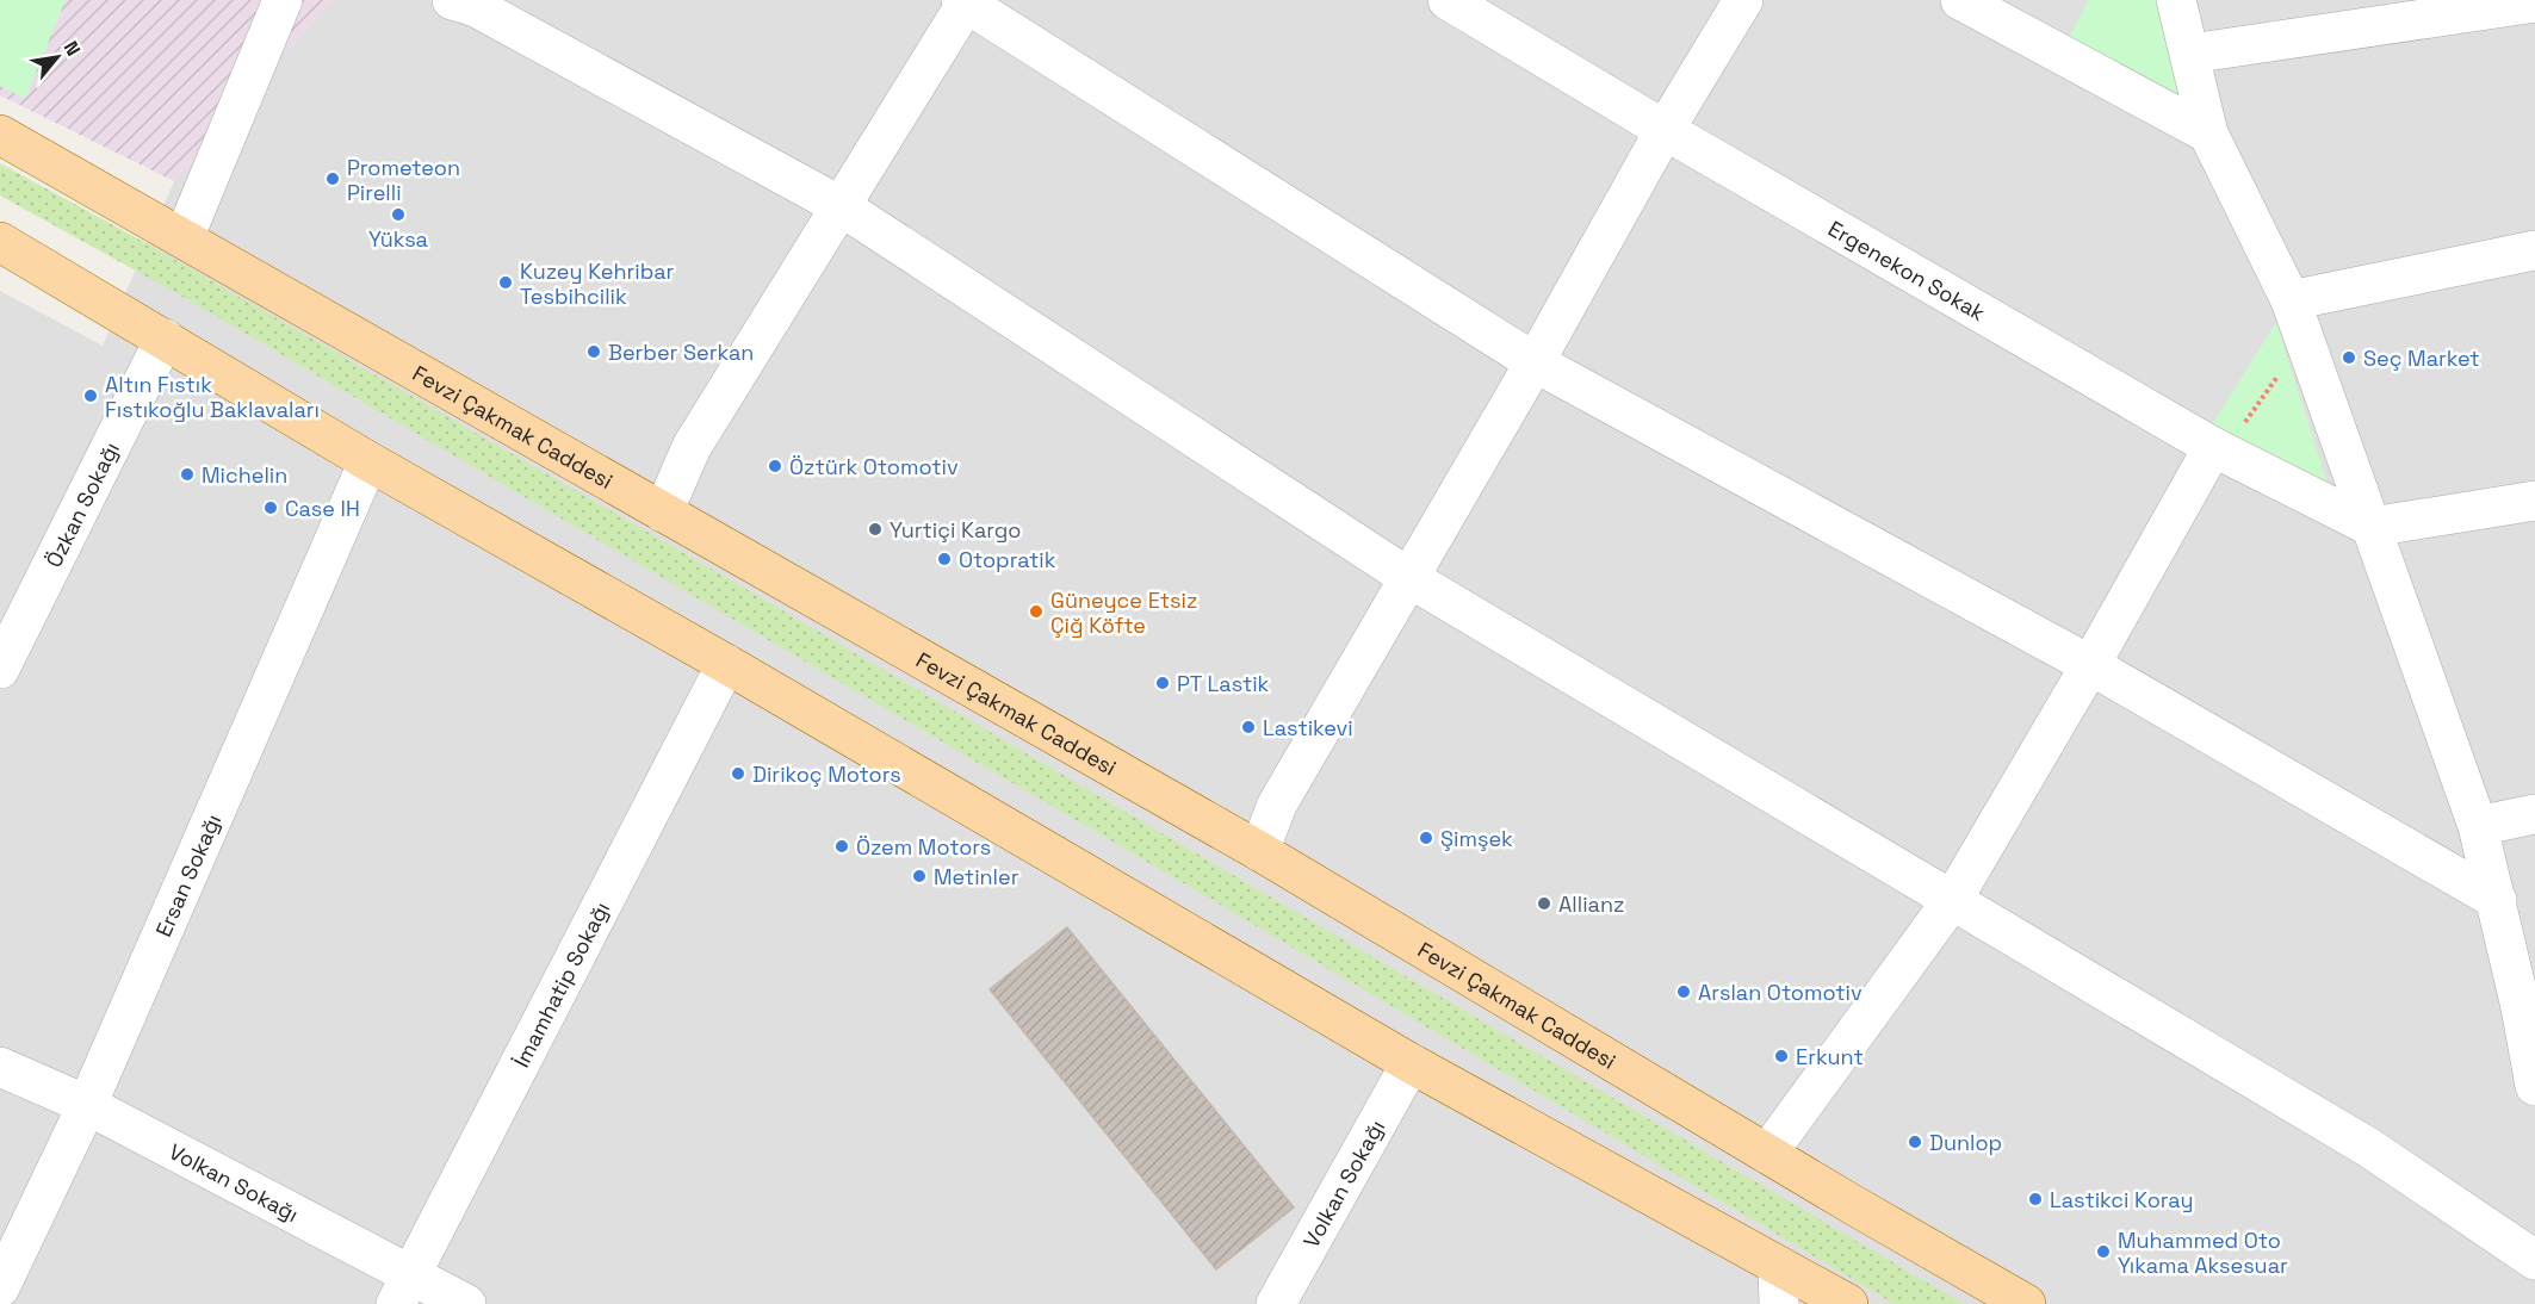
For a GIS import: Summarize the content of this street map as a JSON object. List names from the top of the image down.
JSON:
{
  "streets": {
    "main road": ["Fevzi Çakmak Caddesi"],
    "street": [
      "Ergenekon Sokak",
      "Özkan Sokağı",
      "Ersan Sokağı",
      "İmamhatip Sokağı",
      "Volkan Sokağı"
    ]
  },
  "crossings": [
    ["Ersan Sokağı", "Volkan Sokağı"],
    ["İmamhatip Sokağı", "Volkan Sokağı"]
  ],
  "places": [
    "Prometeon Pirelli",
    "Yüksa",
    "Kuzey Kehribar Tesbihcilik",
    "Berber Serkan",
    "Seç Market",
    "Altın Fıstık Fıstıkoğlu Baklavaları",
    "Öztürk Otomotiv",
    "Michelin",
    "Case IH",
    "Yurtiçi Kargo",
    "Otopratik",
    "Güneyce Etsiz Çiğ Köfte",
    "PT Lastik",
    "Lastikevi",
    "Dirikoç Motors",
    "Şimşek",
    "Özem Motors",
    "Metinler",
    "Allianz",
    "Arslan Otomotiv",
    "Erkunt",
    "Dunlop",
    "Lastikci Koray",
    "Muhammed Oto Yıkama Aksesuar"
  ],
  "north": "top right"
}
